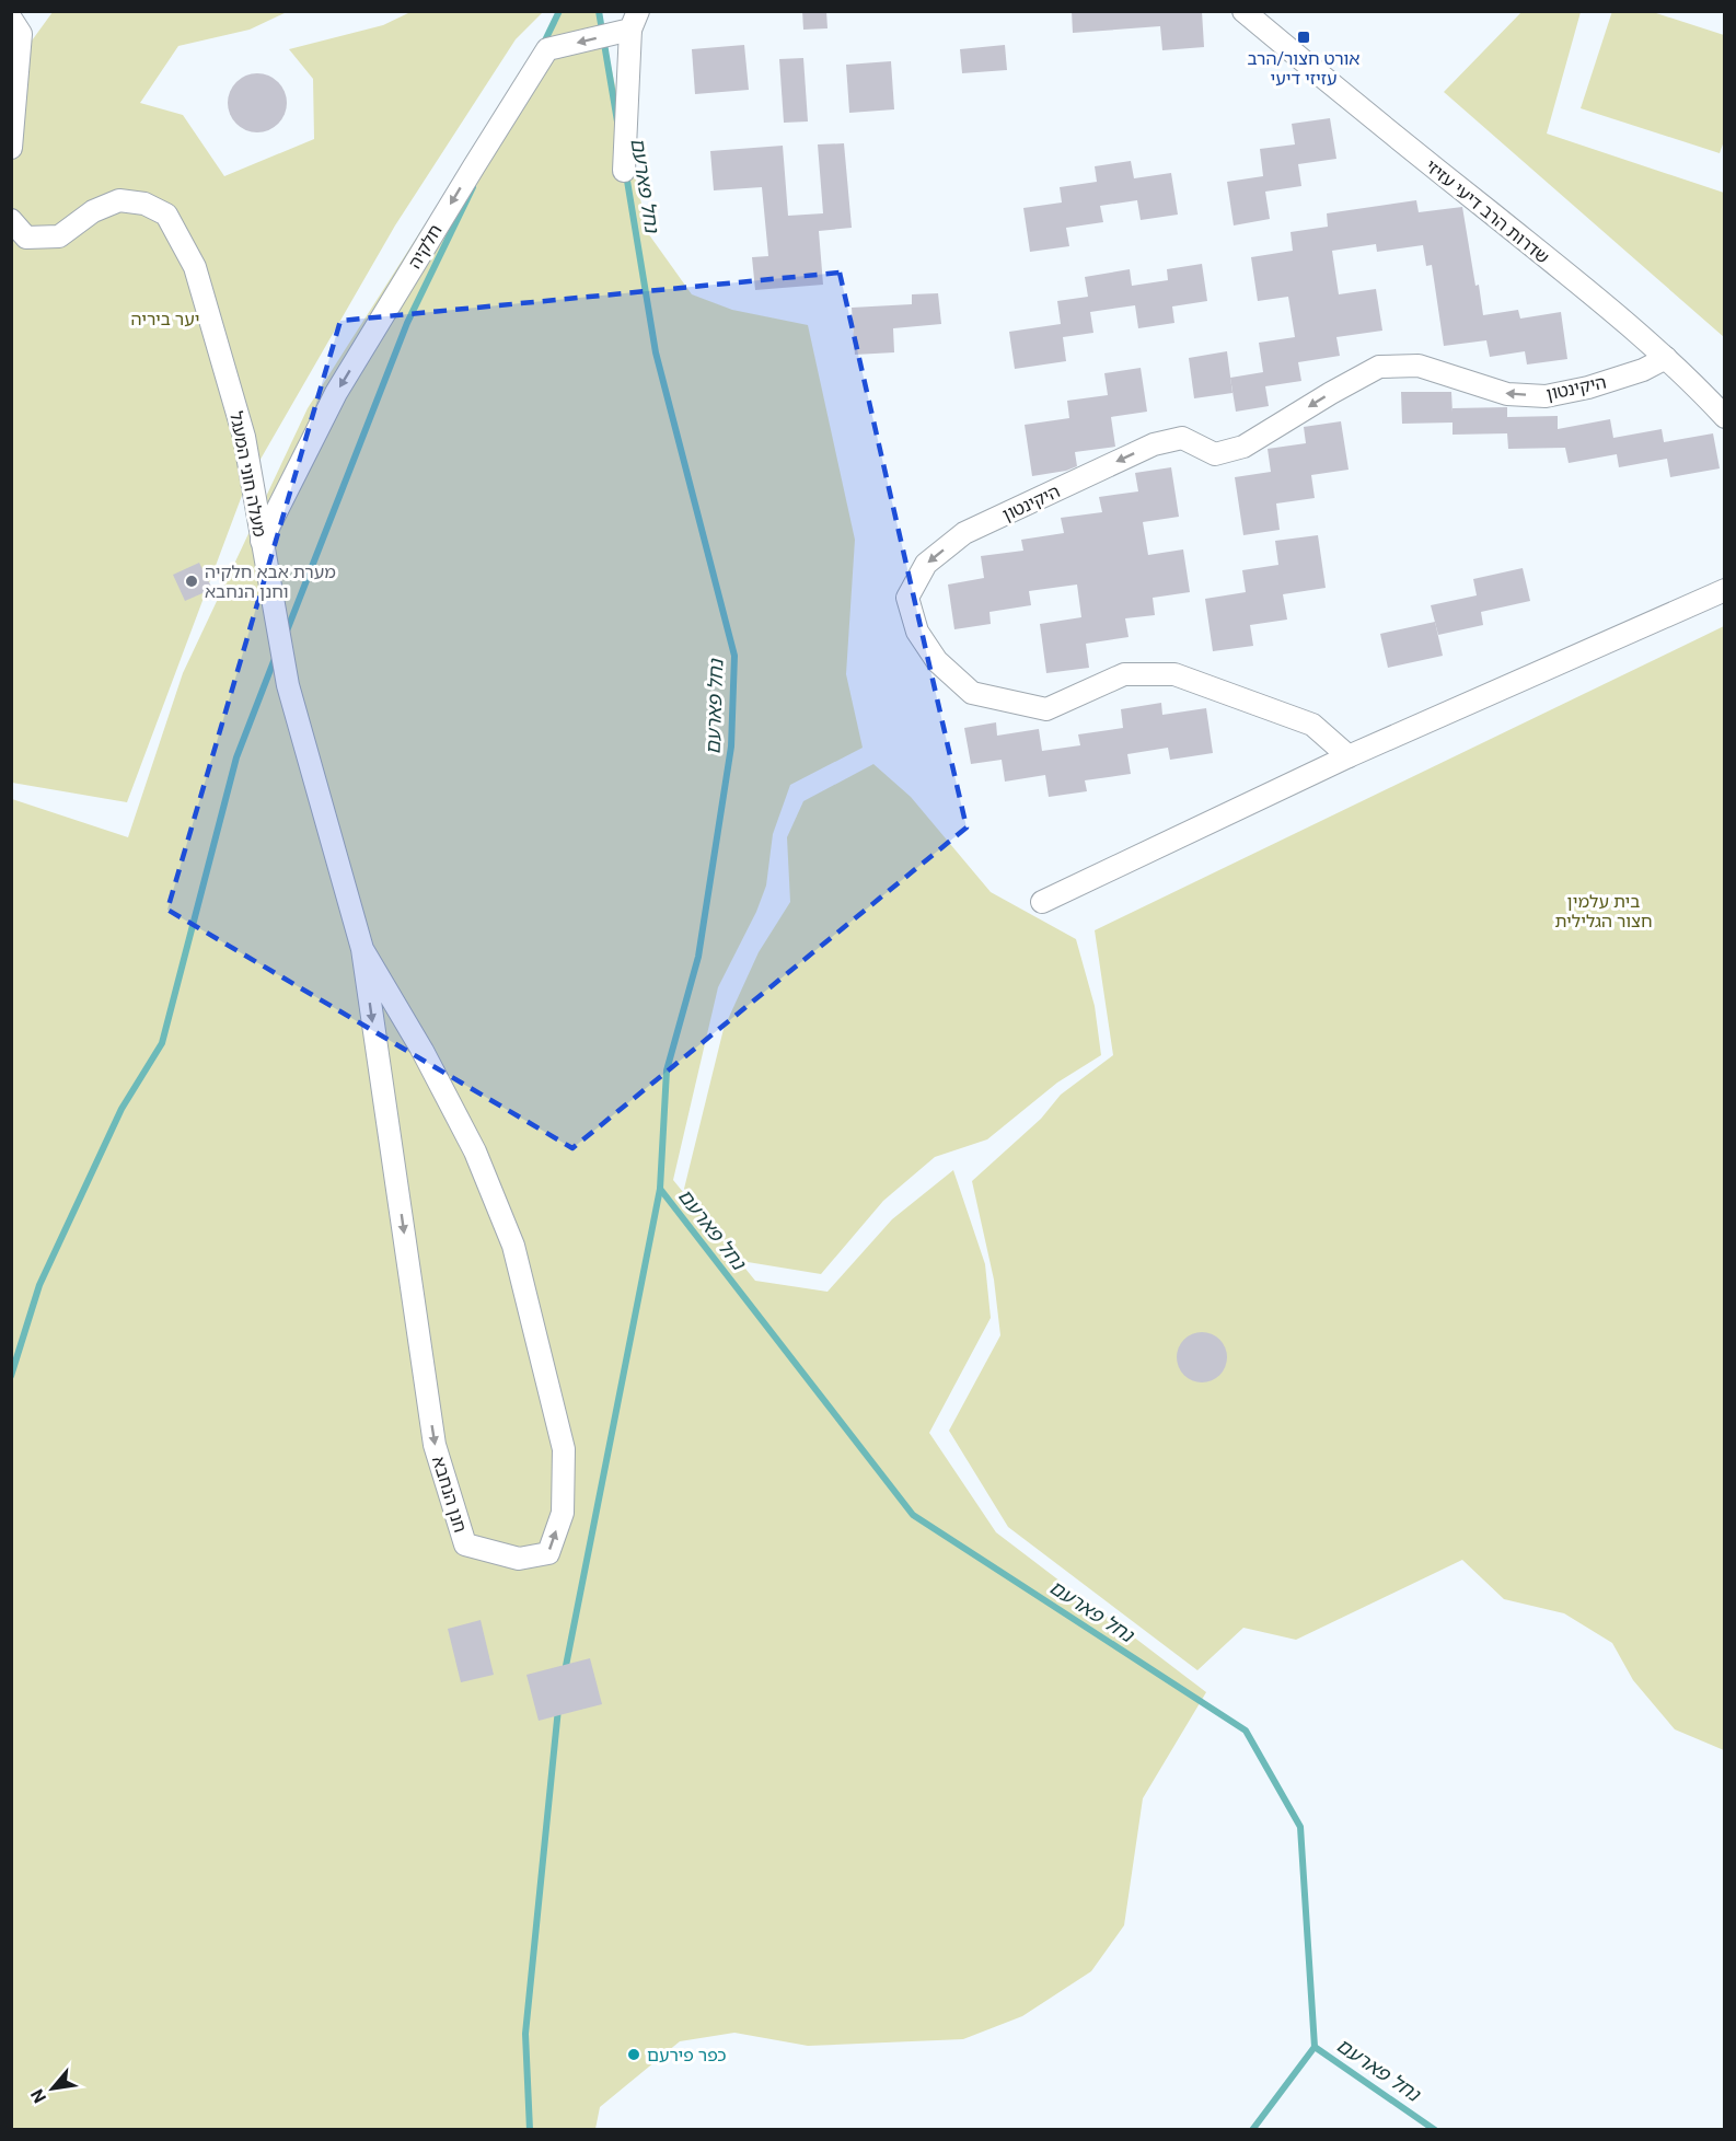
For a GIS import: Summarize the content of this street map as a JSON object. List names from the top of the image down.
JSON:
{
  "streets": {
    "street": [
      "שדרות הרב דיעי עזיזי",
      "חלקיה",
      "היקינטון",
      "מעלה חוני המעגל",
      "חנן הנחבא"
    ]
  },
  "crossings": [
    ["שדרות הרב דיעי עזיזי", "היקינטון"],
    ["חלקיה", "מעלה חוני המעגל"],
    ["מעלה חוני המעגל", "חנן הנחבא"]
  ],
  "one_way": ["חלקיה"],
  "water": ["נחל פארעם"],
  "parks": ["יער ביריה", "בית עלמין חצור הגלילית"],
  "places": {
    "transit": ["אורט חצור/הרב עזיזי דיעי"],
    "other": ["מערת אבא חלקיה וחנן הנחבא", "כפר פירעם"]
  },
  "north": "bottom left"
}
